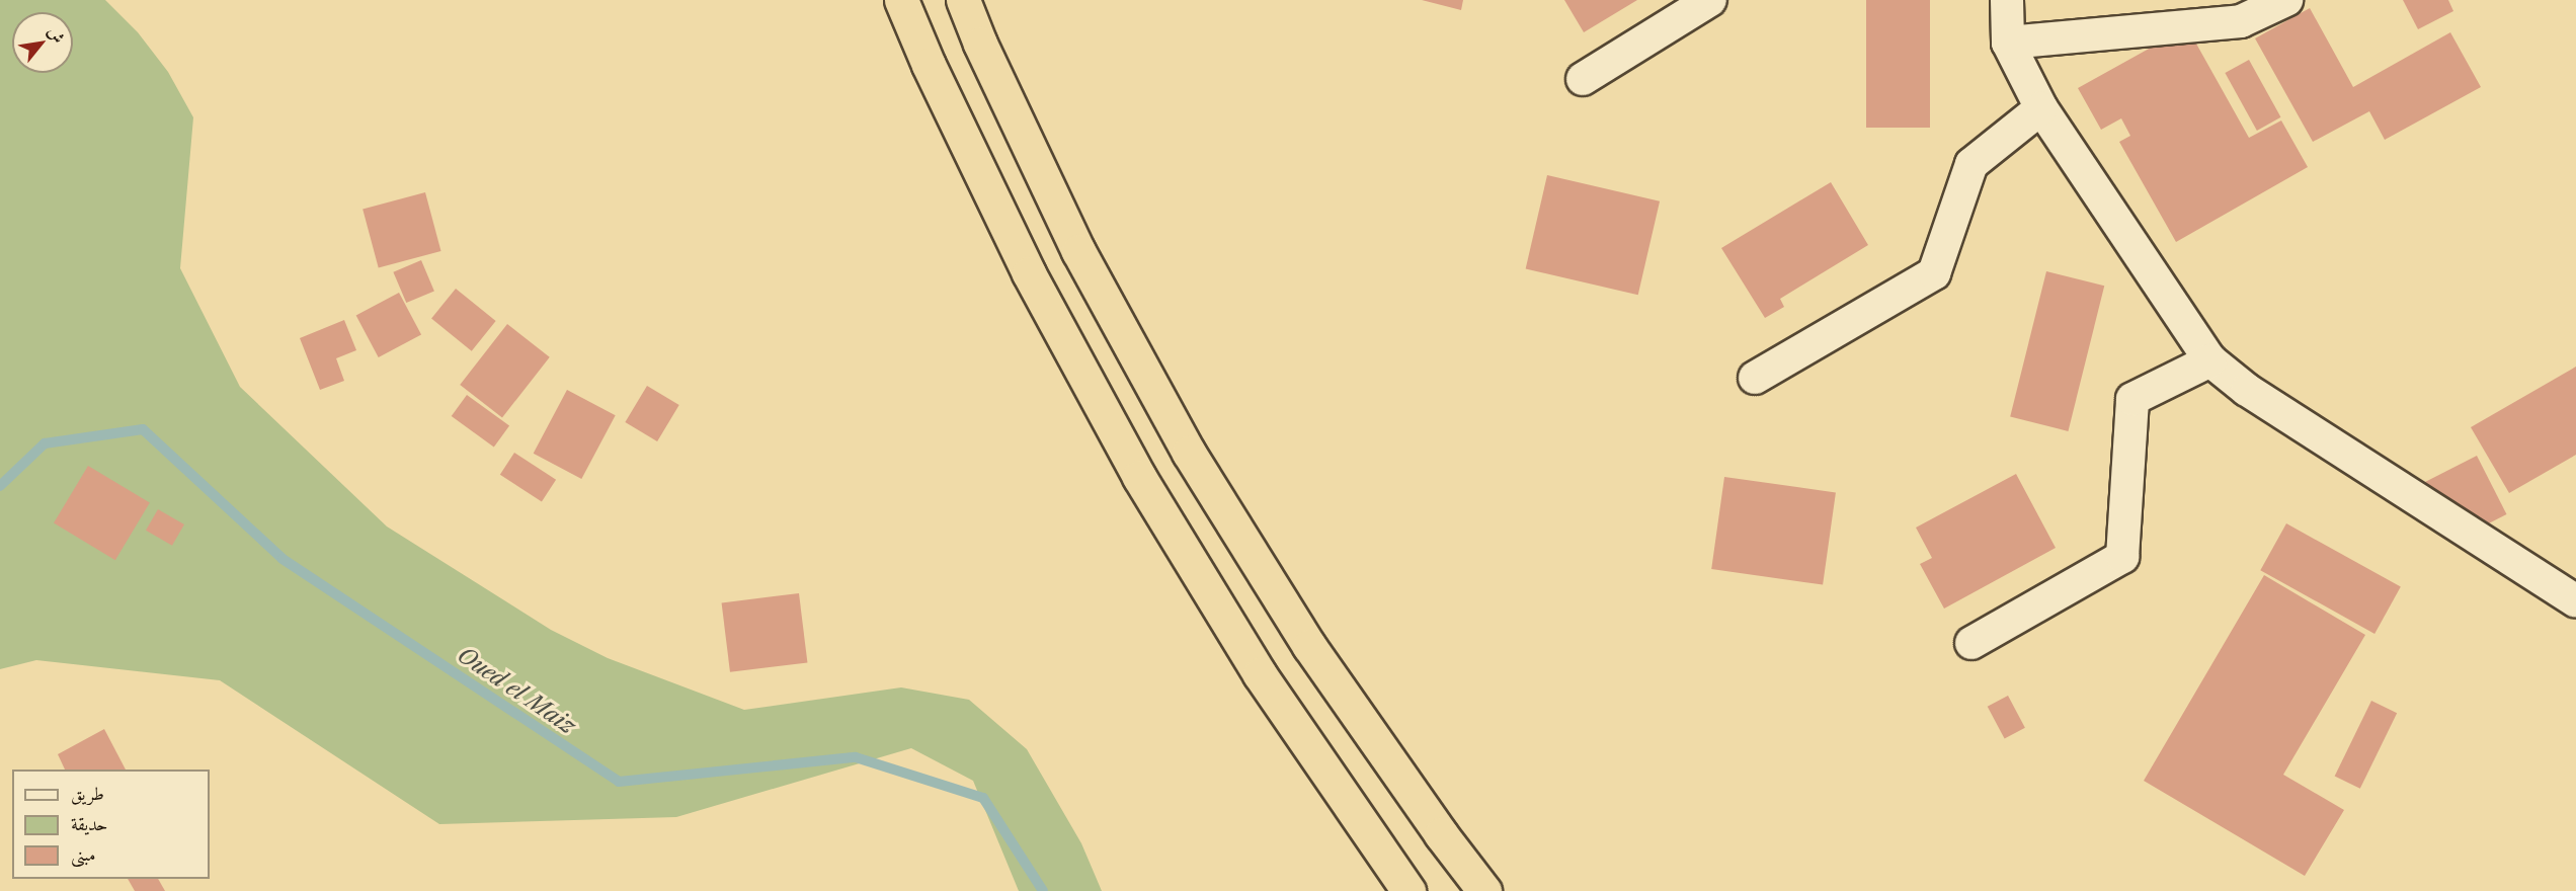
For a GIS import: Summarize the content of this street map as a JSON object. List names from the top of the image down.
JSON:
{
  "water": ["Oued el Maiz"],
  "legend": ["طريق", "حديقة", "مبنى"],
  "north": "top right"
}
